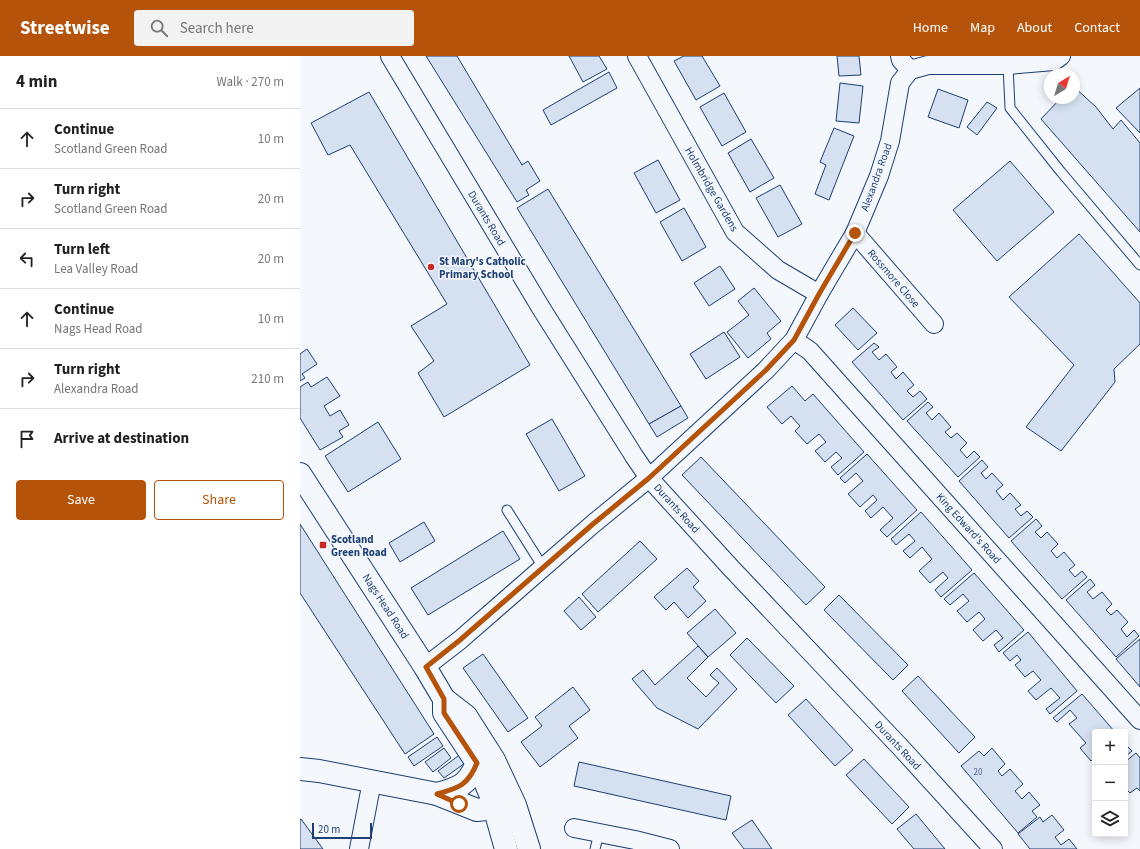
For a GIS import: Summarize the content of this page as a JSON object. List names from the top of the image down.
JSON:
{
  "streets": {
    "main road": ["Nags Head Road"],
    "street": [
      "Alexandra Road",
      "Holmbridge Gardens",
      "Durants Road",
      "Rossmore Close",
      "King Edward's Road"
    ]
  },
  "crossings": [
    ["Alexandra Road", "Holmbridge Gardens"],
    ["Alexandra Road", "Durants Road"],
    ["Alexandra Road", "Rossmore Close"],
    ["Alexandra Road", "King Edward's Road"],
    ["Alexandra Road", "Nags Head Road"]
  ],
  "places": {
    "other": ["St Mary's Catholic Primary School"],
    "transit": ["Scotland Green Road"]
  },
  "house_numbers": ["20"],
  "scale_bar": "20 m",
  "north": "top right",
  "page": {
    "header": "Streetwise",
    "search": "Search here",
    "nav": [
      "Home",
      "Map",
      "About",
      "Contact"
    ],
    "heading": ["4 min", "Walk · 270 m"],
    "list": [
      ["Continue", "Scotland Green Road", "10 m"],
      ["Turn right", "Scotland Green Road", "20 m"],
      ["Turn left", "Lea Valley Road", "20 m"],
      ["Continue", "Nags Head Road", "10 m"],
      ["Turn right", "Alexandra Road", "210 m"],
      "Arrive at destination"
    ],
    "buttons": ["Save", "Share"],
    "map_buttons": ["+", "−"],
    "scale": "20 m"
  }
}
